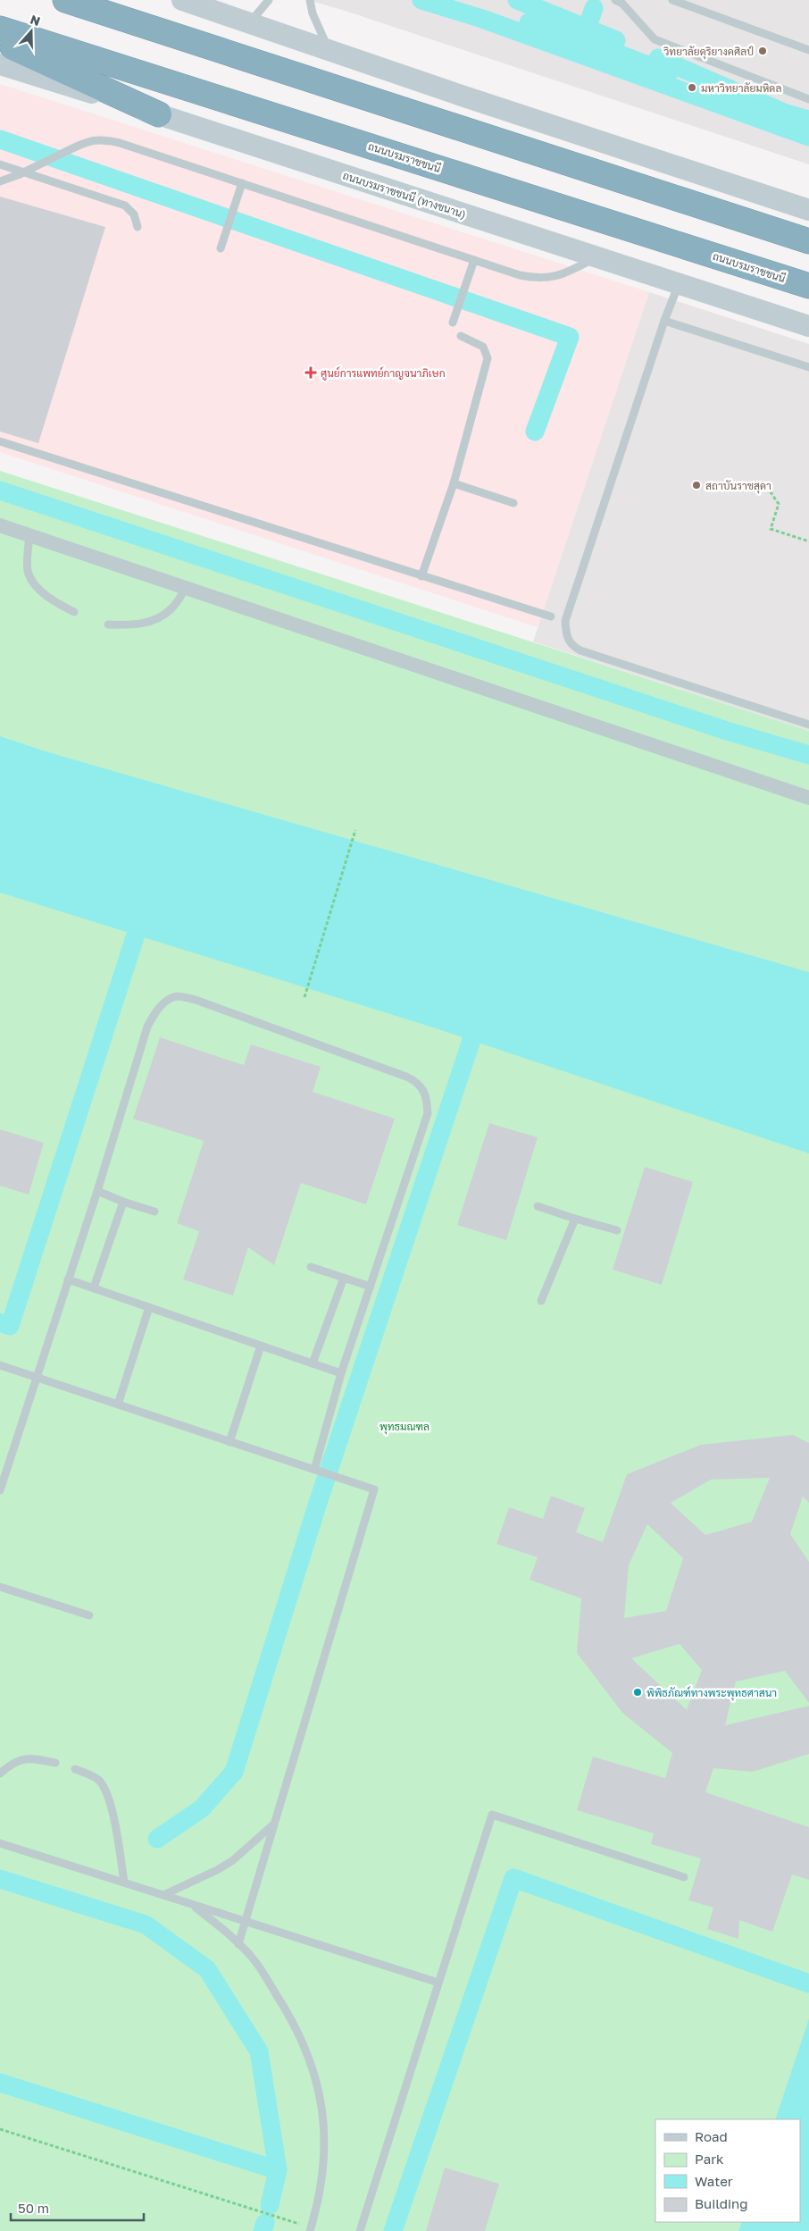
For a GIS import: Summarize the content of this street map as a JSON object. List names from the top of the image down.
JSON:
{
  "streets": {
    "highway": ["ถนนบรมราชชนนี"],
    "main road": ["ถนนบรมราชชนนี (ทางขนาน)"]
  },
  "parks": ["พุทธมณฑล"],
  "places": {
    "other": [
      "วิทยาลัยดุริยางคศิลป์",
      "มหาวิทยาลัยมหิดล",
      "สถาบันราชสุดา",
      "พิพิธภัณฑ์ทางพระพุทธศาสนา"
    ],
    "health": ["ศูนย์การแพทย์กาญจนาภิเษก"]
  },
  "legend": [
    "Road",
    "Park",
    "Water",
    "Building"
  ],
  "scale_bar": "50 m",
  "north": "top"
}
